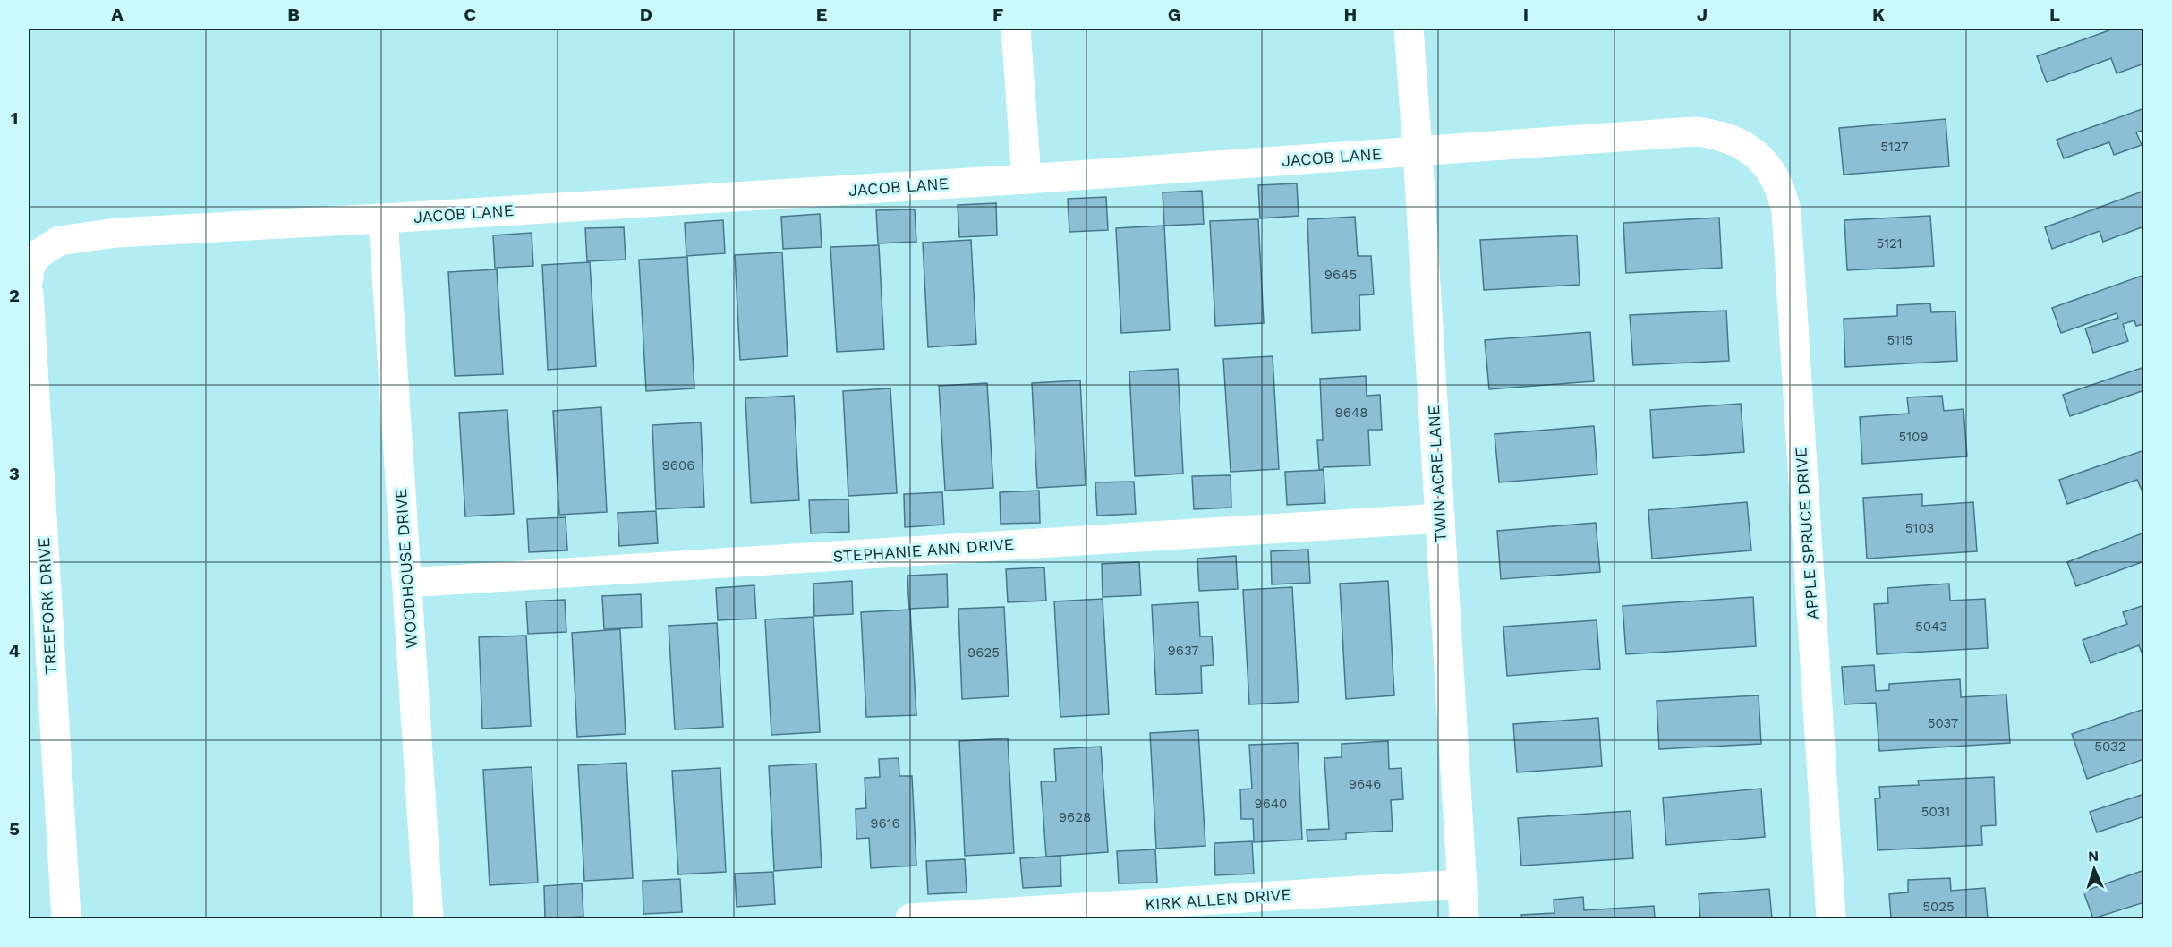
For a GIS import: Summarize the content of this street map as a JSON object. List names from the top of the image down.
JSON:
{
  "streets": {
    "street": [
      "JACOB LANE",
      "TWIN ACRE LANE",
      "APPLE SPRUCE DRIVE",
      "STEPHANIE ANN DRIVE",
      "WOODHOUSE DRIVE",
      "TREEFORK DRIVE",
      "KIRK ALLEN DRIVE"
    ]
  },
  "crossings": [
    ["JACOB LANE", "TWIN ACRE LANE"],
    ["JACOB LANE", "APPLE SPRUCE DRIVE"],
    ["JACOB LANE", "WOODHOUSE DRIVE"],
    ["TWIN ACRE LANE", "STEPHANIE ANN DRIVE"],
    ["TWIN ACRE LANE", "KIRK ALLEN DRIVE"],
    ["STEPHANIE ANN DRIVE", "WOODHOUSE DRIVE"]
  ],
  "house_numbers": [
    "5127",
    "5121",
    "9645",
    "5115",
    "9648",
    "5109",
    "9606",
    "5103",
    "5043",
    "9637",
    "9625",
    "5037",
    "5032",
    "9646",
    "9640",
    "5031",
    "9628",
    "9616",
    "5025"
  ],
  "north": "top",
  "grid": {
    "columns": [
      "A",
      "B",
      "C",
      "D",
      "E",
      "F",
      "G",
      "H",
      "I",
      "J",
      "K",
      "L"
    ],
    "rows": [
      "1",
      "2",
      "3",
      "4",
      "5"
    ]
  }
}
